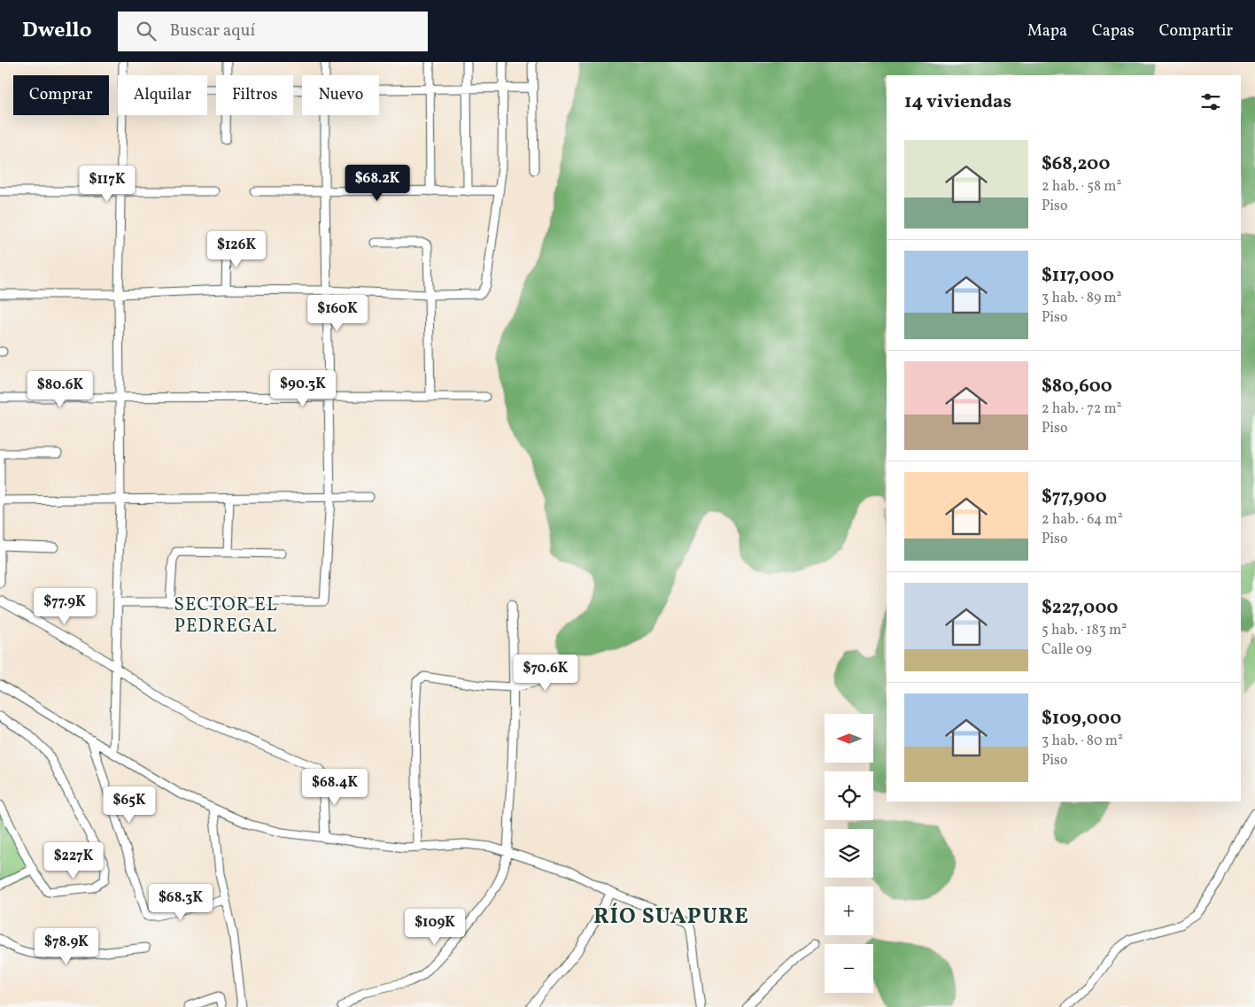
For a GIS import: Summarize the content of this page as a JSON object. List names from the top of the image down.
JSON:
{
  "districts": ["SECTOR EL PEDREGAL", "RÍO SUAPURE"],
  "north": "left",
  "page": {
    "header": "Dwello",
    "search": "Buscar aquí",
    "nav": ["Mapa", "Capas", "Compartir"],
    "chip": [
      "Comprar",
      "Alquilar",
      "Filtros",
      "Nuevo"
    ],
    "heading": "14 viviendas",
    "list": [
      {
        "name": "$68,200",
        "note": "2 hab. · 58 m² · Piso"
      },
      {
        "name": "$117,000",
        "note": "3 hab. · 89 m² · Piso"
      },
      {
        "name": "$80,600",
        "note": "2 hab. · 72 m² · Piso"
      },
      {
        "name": "$77,900",
        "note": "2 hab. · 64 m² · Piso"
      },
      {
        "name": "$227,000",
        "note": "5 hab. · 183 m² · Calle 09"
      },
      {
        "name": "$109,000",
        "note": "3 hab. · 80 m² · Piso"
      }
    ],
    "price": [
      "$68.2K",
      "$117K",
      "$126K",
      "$160K",
      "$90.3K",
      "$80.6K",
      "$77.9K",
      "$70.6K",
      "$68.4K",
      "$65K",
      "$227K",
      "$68.3K",
      "$109K",
      "$78.9K"
    ],
    "map_buttons": ["+", "−"]
  }
}
